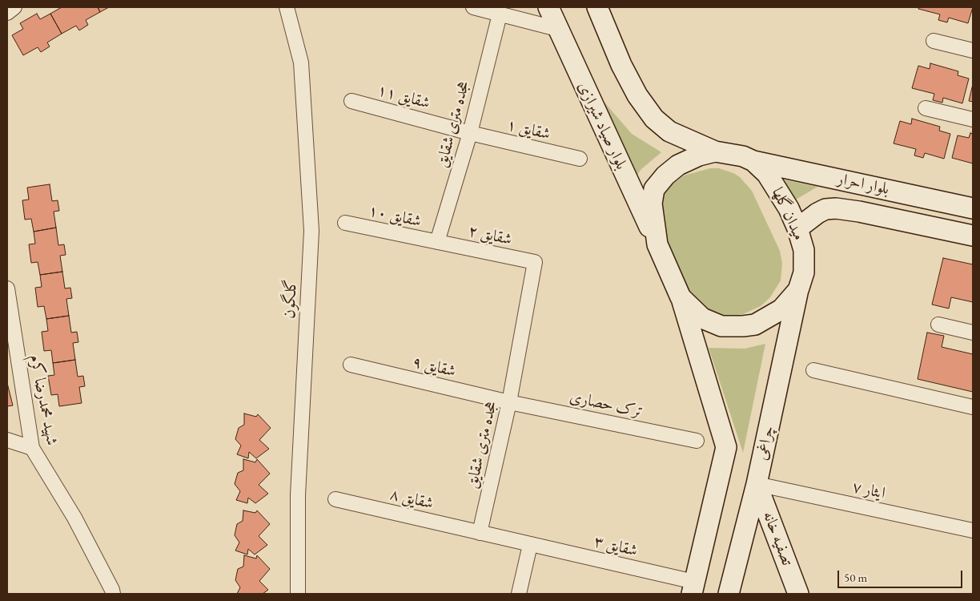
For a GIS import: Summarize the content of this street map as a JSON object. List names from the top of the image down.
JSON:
{
  "streets": {
    "street": [
      "شقایق ۱۱",
      "هجده متری شقایق",
      "بلوار صیاد شیرازی",
      "شقایق ۱",
      "بلوار احرار",
      "میدان گلها",
      "شقایق ۱۰",
      "۲ شقایق",
      "گلگون",
      "شقایق ۹",
      "شهید محمدرضا کرم",
      "ترک حصاری",
      "چراغی",
      "ایثار ۷",
      "شقایق ۸",
      "تصفیه خانه",
      "شقایق ۳"
    ]
  },
  "crossings": [
    ["شقایق ۱۱", "هجده متری شقایق"],
    ["شقایق ۱۱", "شقایق ۱"],
    ["هجده متری شقایق", "شقایق ۱"],
    ["هجده متری شقایق", "شقایق ۱۰"],
    ["هجده متری شقایق", "۲ شقایق"],
    ["هجده متری شقایق", "شقایق ۹"],
    ["هجده متری شقایق", "ترک حصاری"],
    ["هجده متری شقایق", "شقایق ۸"],
    ["بلوار صیاد شیرازی", "میدان گلها"],
    ["بلوار احرار", "میدان گلها"],
    ["میدان گلها", "چراغی"],
    ["شقایق ۱۰", "۲ شقایق"],
    ["شقایق ۹", "ترک حصاری"],
    ["چراغی", "ایثار ۷"],
    ["چراغی", "تصفیه خانه"],
    ["ایثار ۷", "تصفیه خانه"]
  ],
  "scale_bar": "50 m"
}
